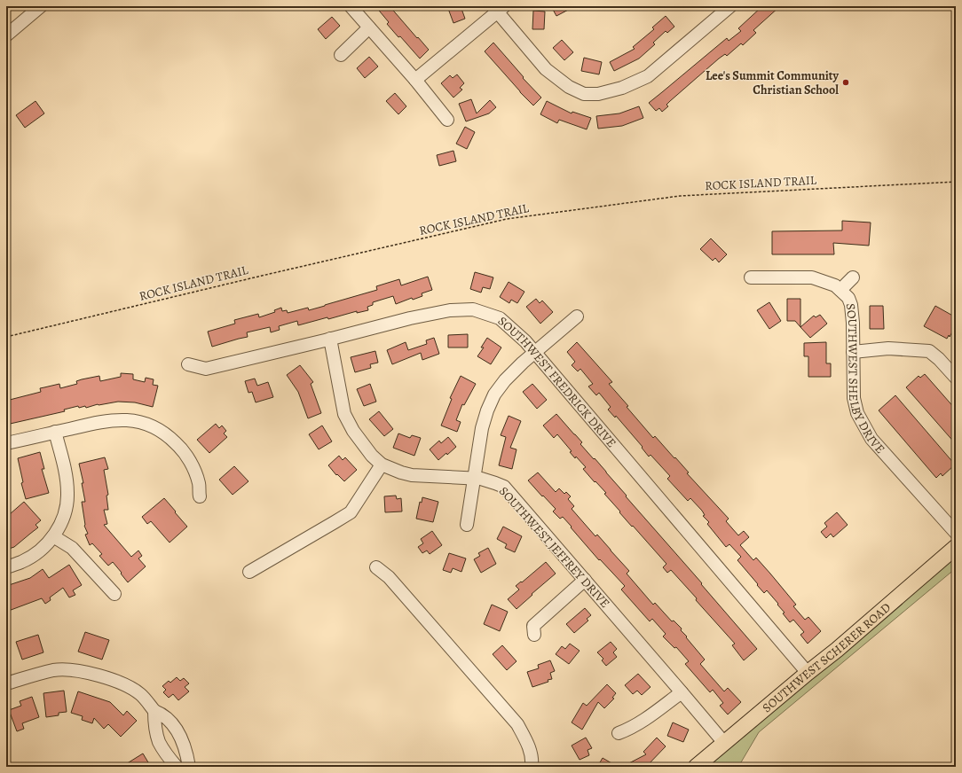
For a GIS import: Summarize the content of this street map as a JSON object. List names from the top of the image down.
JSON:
{
  "streets": {
    "main road": ["SOUTHWEST SCHERER ROAD"],
    "street": ["SOUTHWEST SHELBY DRIVE", "SOUTHWEST FREDRICK DRIVE", "SOUTHWEST JEFFREY DRIVE"],
    "path": ["ROCK ISLAND TRAIL"]
  },
  "crossings": [
    ["SOUTHWEST FREDRICK DRIVE", "SOUTHWEST JEFFREY DRIVE"],
    ["SOUTHWEST FREDRICK DRIVE", "SOUTHWEST SCHERER ROAD"],
    ["SOUTHWEST JEFFREY DRIVE", "SOUTHWEST SCHERER ROAD"]
  ],
  "places": ["Lee's Summit Community Christian School"]
}
